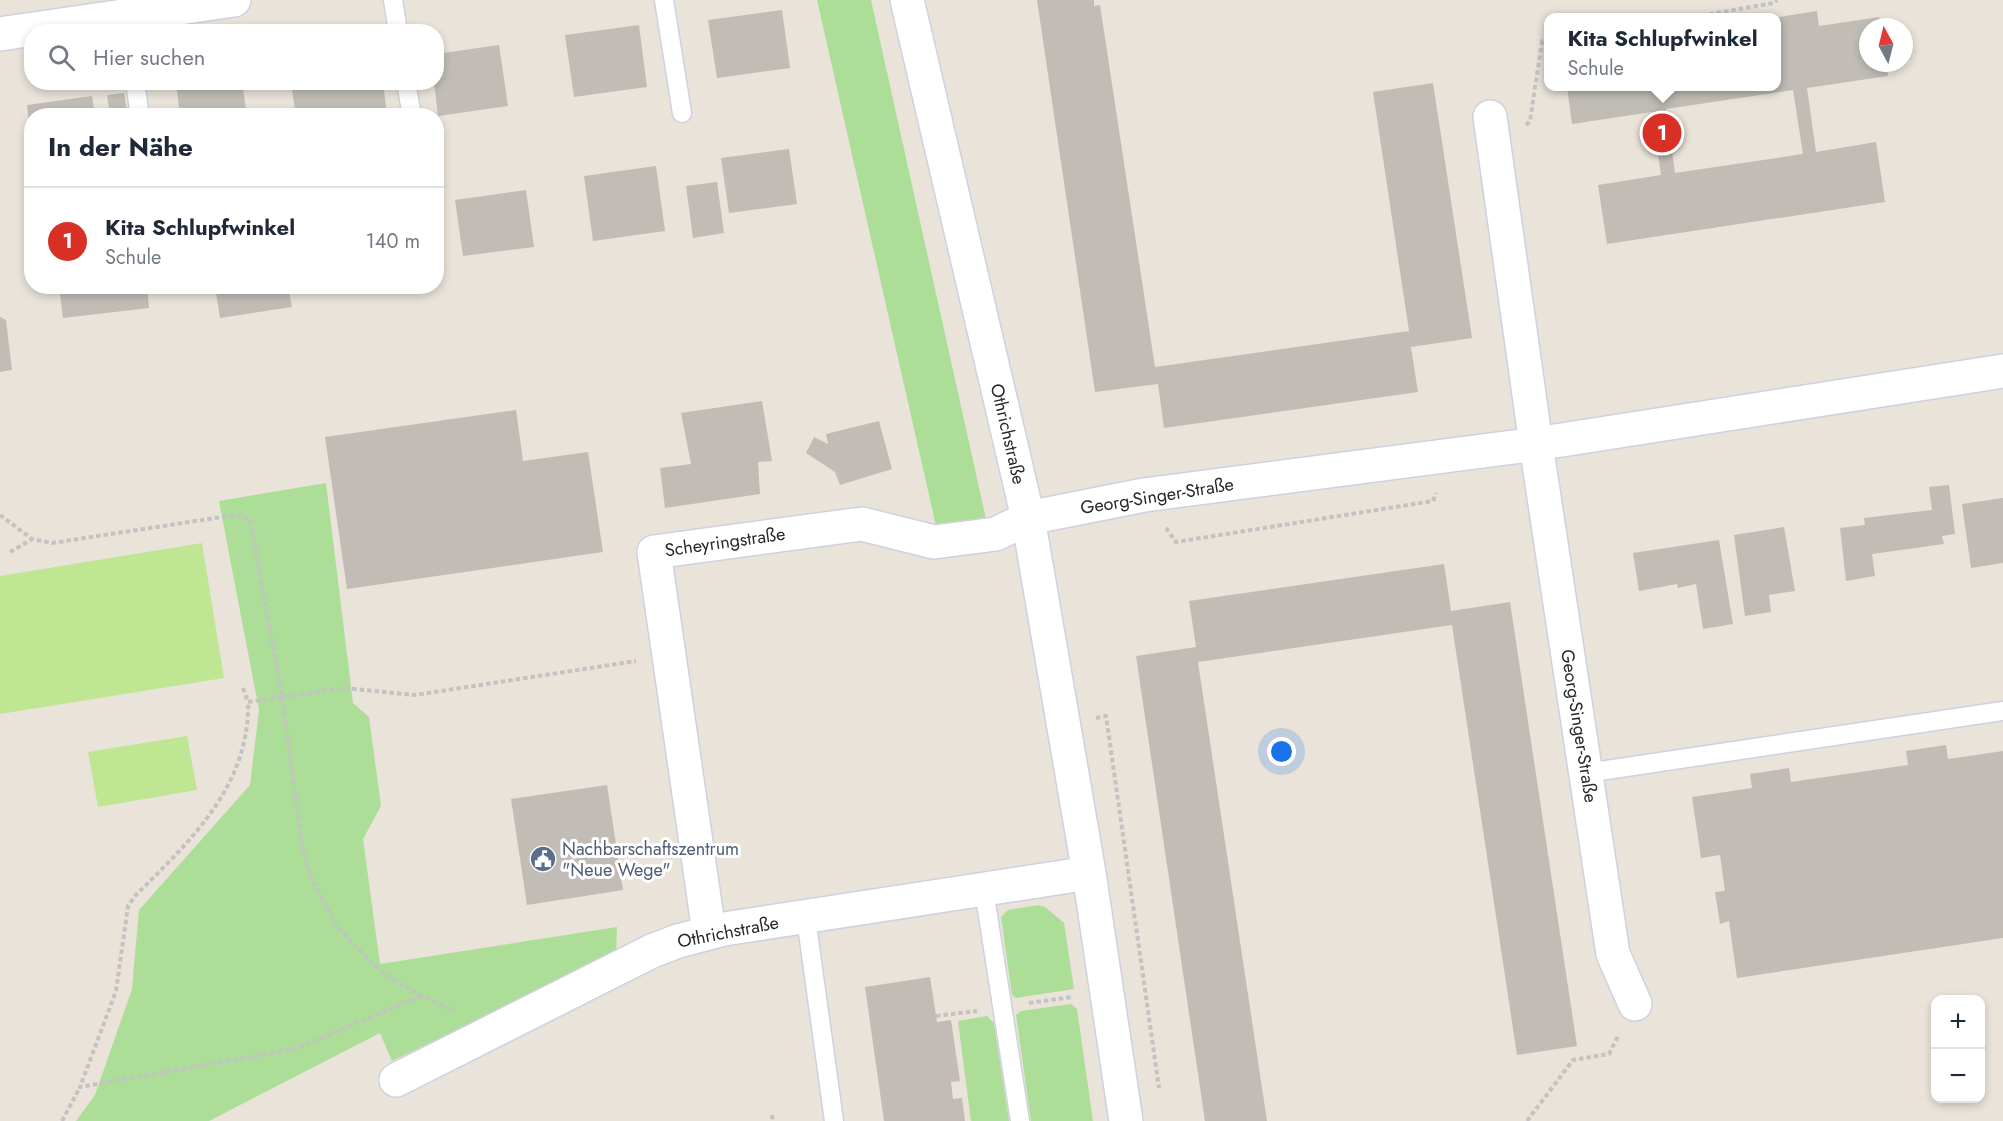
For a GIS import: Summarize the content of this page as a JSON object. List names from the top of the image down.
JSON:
{
  "streets": {
    "street": ["Othrichstraße", "Georg-Singer-Straße", "Scheyringstraße"]
  },
  "crossings": [
    ["Othrichstraße", "Georg-Singer-Straße"],
    ["Othrichstraße", "Scheyringstraße"],
    ["Georg-Singer-Straße", "Scheyringstraße"]
  ],
  "places": {
    "public building": ["Nachbarschaftszentrum \"Neue Wege\""]
  },
  "north": "top",
  "page": {
    "popup": ["Kita Schlupfwinkel", "Schule"],
    "search": "Hier suchen",
    "heading": "In der Nähe",
    "pins": "1",
    "list": [
      {
        "mark": "1",
        "name": "Kita Schlupfwinkel",
        "note": "Schule",
        "value": "140 m"
      }
    ],
    "map_buttons": ["+", "−"]
  }
}
